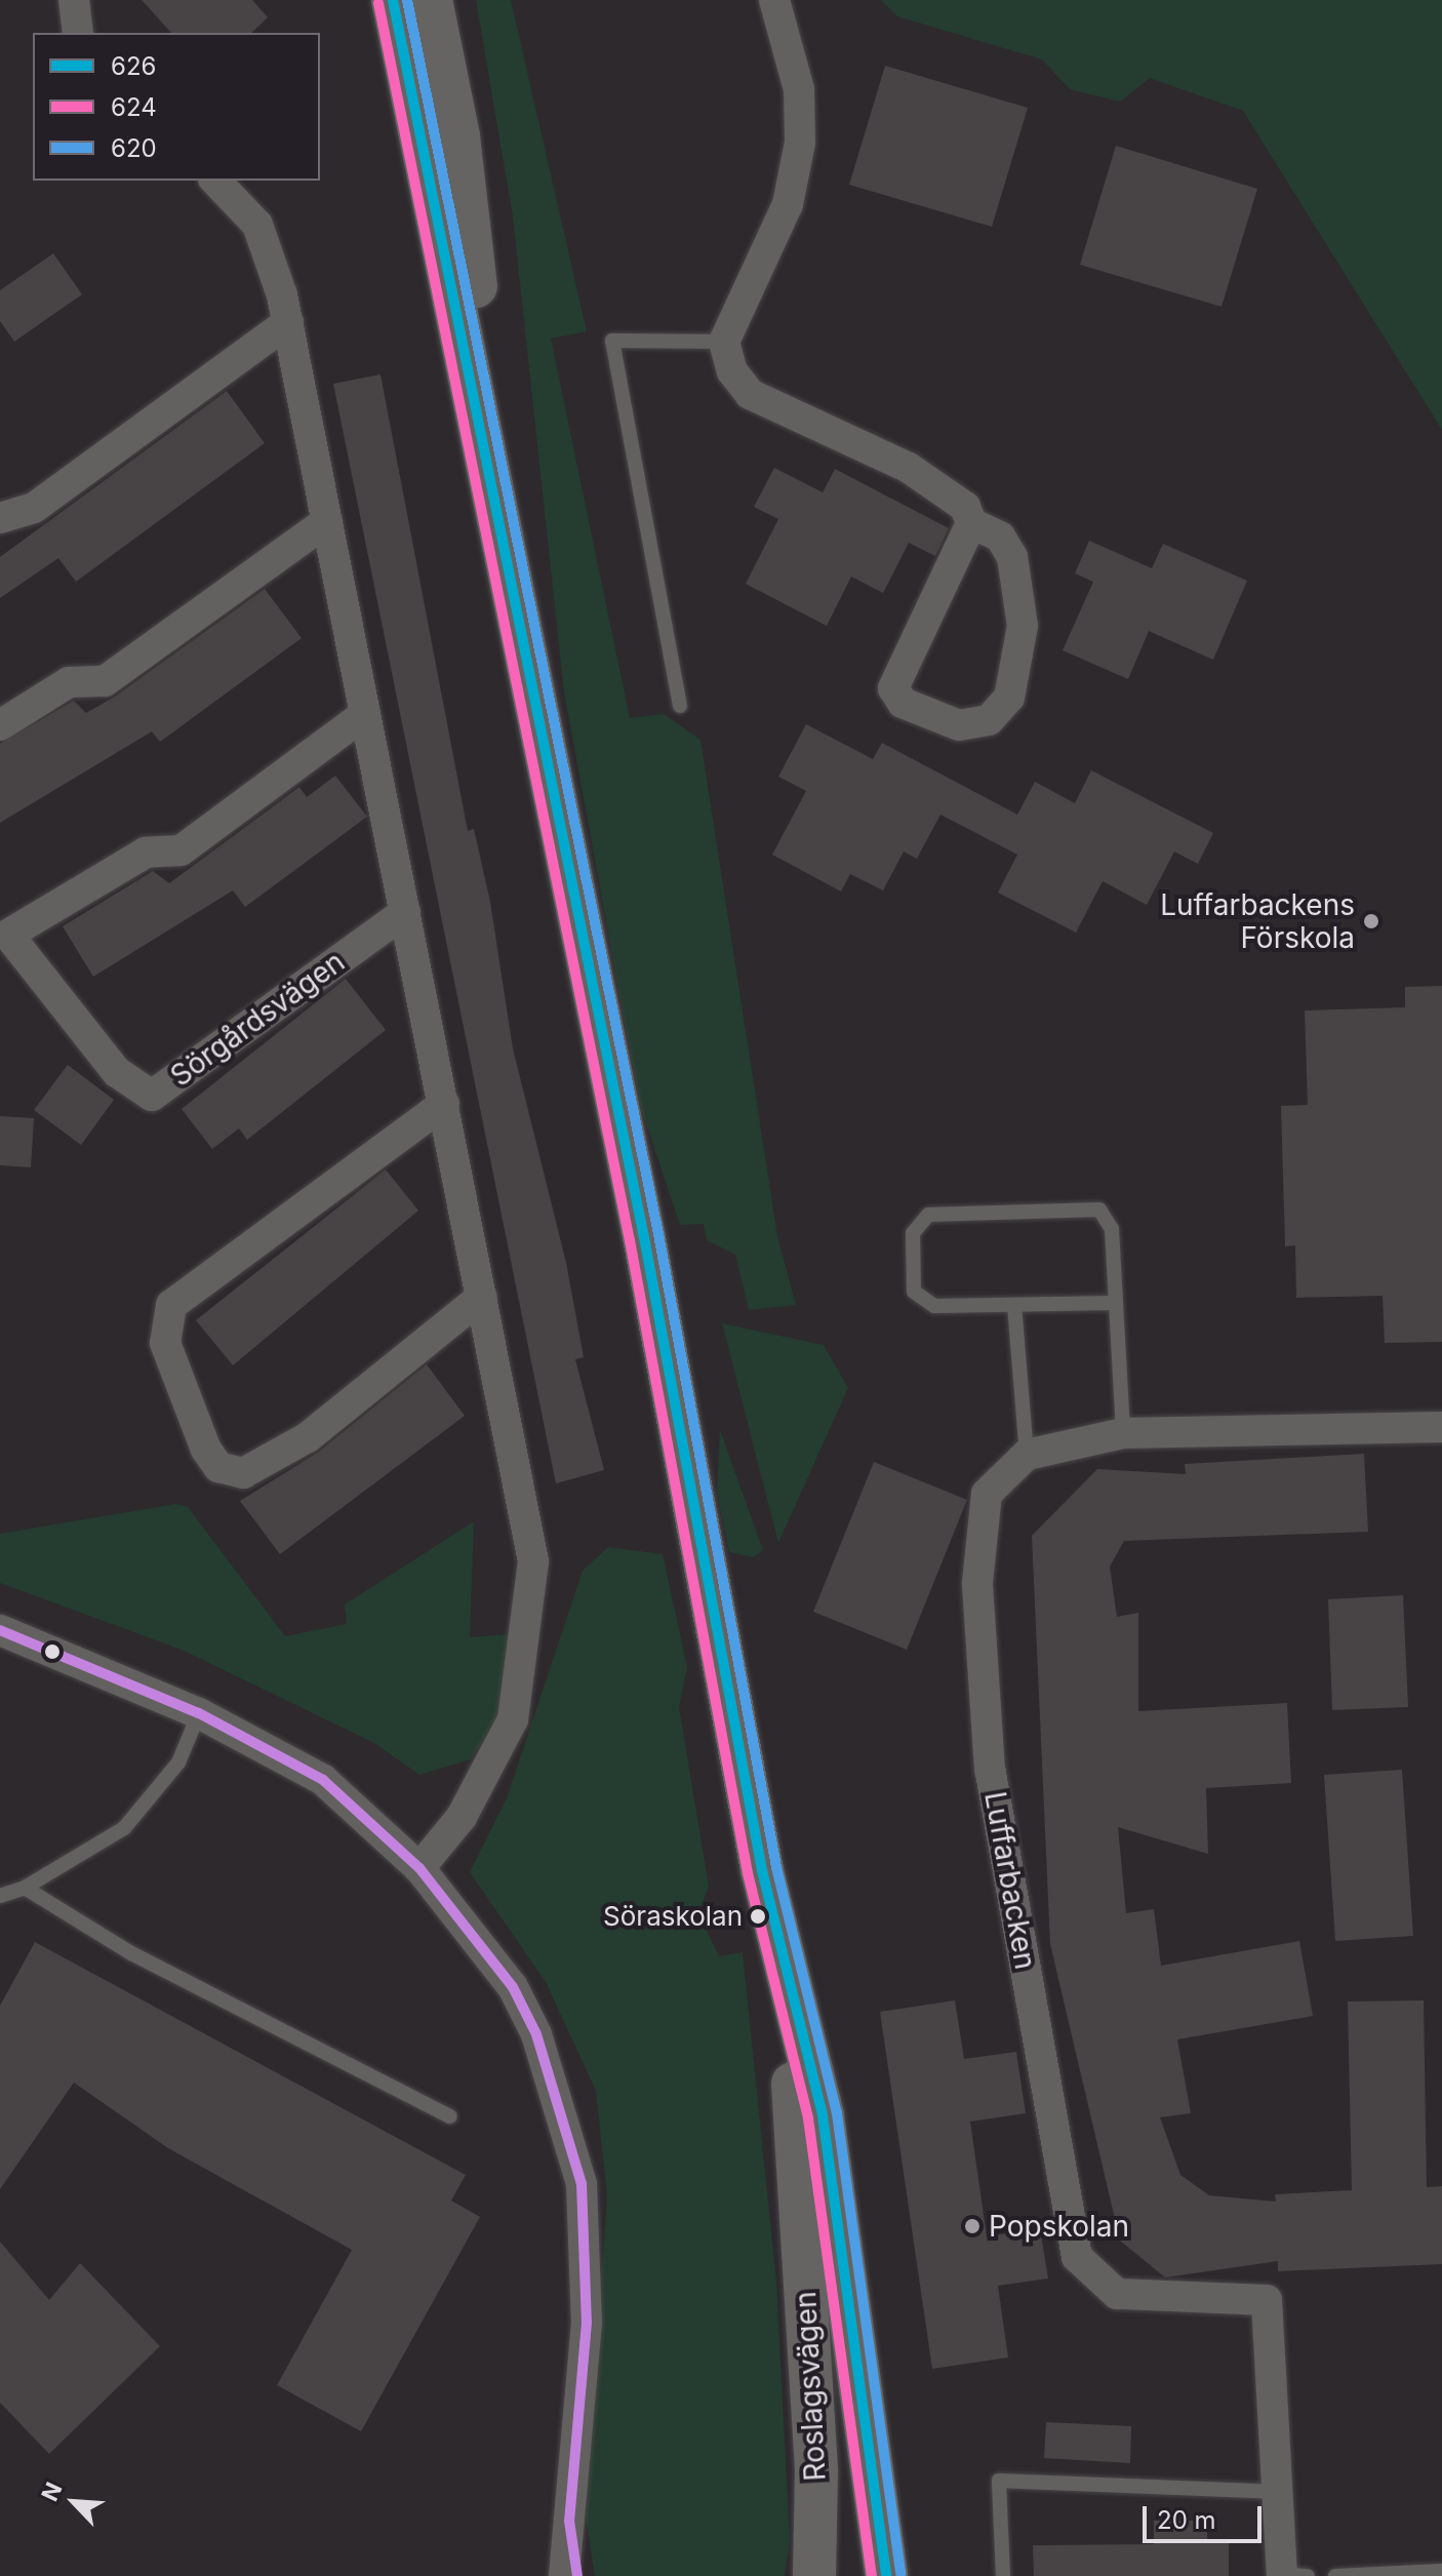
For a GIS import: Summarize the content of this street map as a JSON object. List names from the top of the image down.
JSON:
{
  "streets": {
    "main road": ["Roslagsvägen"],
    "street": ["Sörgårdsvägen", "Luffarbacken"]
  },
  "places": ["Luffarbackens Förskola", "Söraskolan", "Popskolan"],
  "lines": ["transit line 626", "transit line 620", "transit line 624"],
  "legend": ["626", "624", "620"],
  "scale_bar": "20 m",
  "north": "top left"
}
